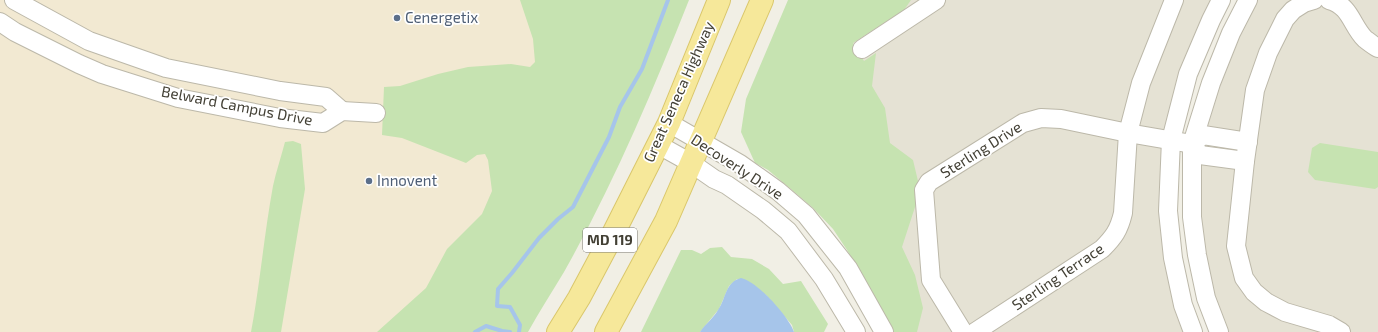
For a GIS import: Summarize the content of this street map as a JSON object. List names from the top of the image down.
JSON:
{
  "streets": {
    "main road": ["Great Seneca Highway", "MD 119"],
    "street": [
      "Belward Campus Drive",
      "Sterling Drive",
      "Decoverly Drive",
      "Sterling Terrace"
    ]
  },
  "crossings": [
    ["Great Seneca Highway", "Decoverly Drive"],
    ["Sterling Drive", "Sterling Terrace"],
    ["Decoverly Drive", "MD 119"]
  ],
  "places": ["Cenergetix", "Innovent"]
}
